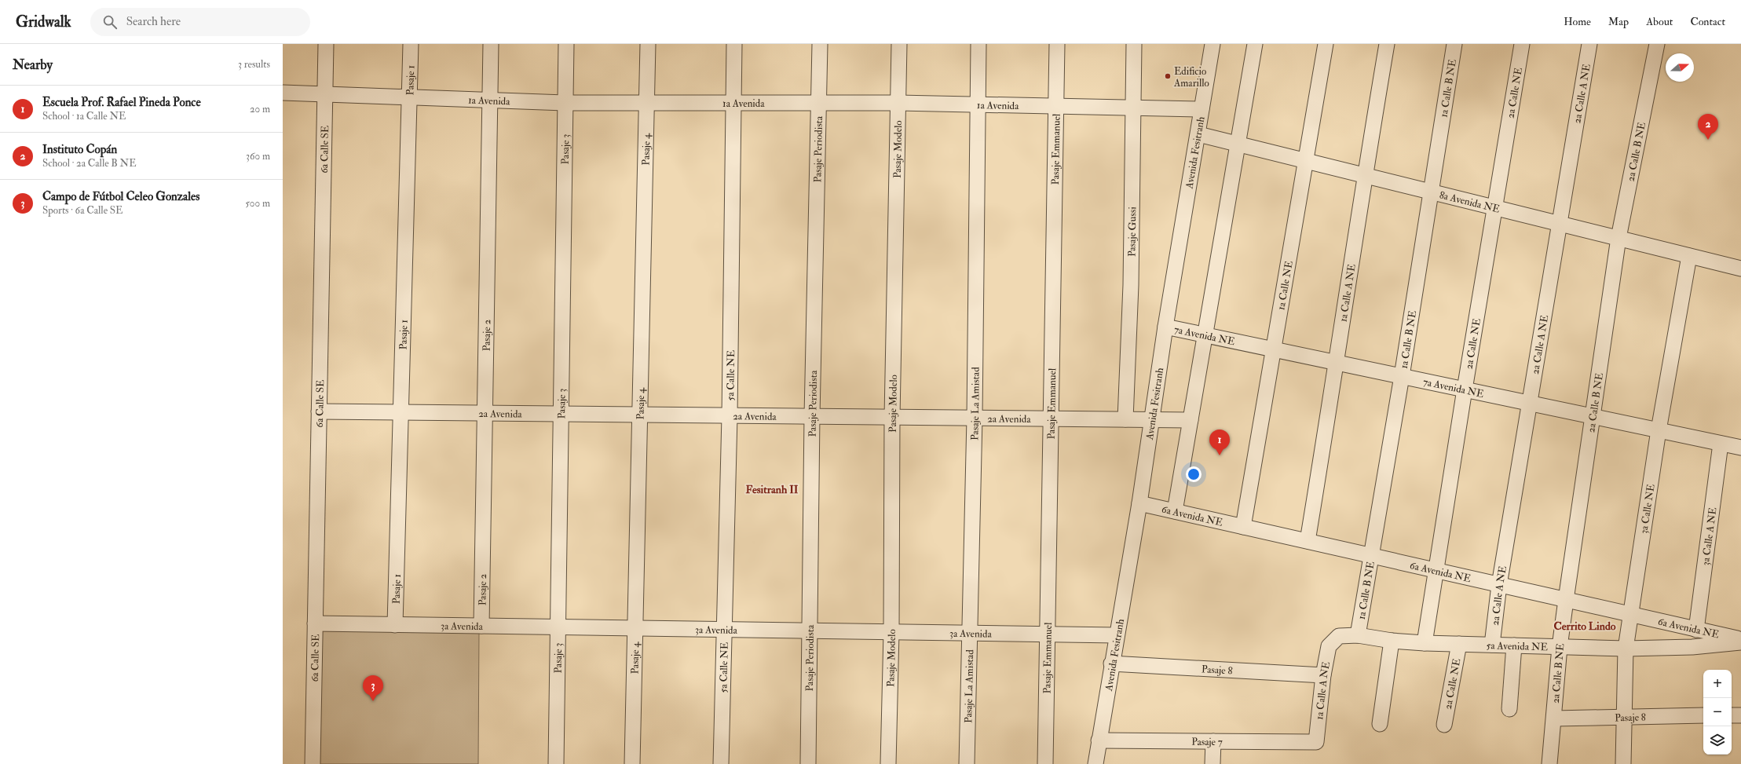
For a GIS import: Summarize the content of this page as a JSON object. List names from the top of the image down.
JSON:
{
  "streets": {
    "street": [
      "Pasaje 1",
      "1a Calle B NE",
      "2a Calle NE",
      "2a Calle A NE",
      "1a Avenida",
      "6a Calle SE",
      "Pasaje 3",
      "Pasaje 4",
      "Pasaje Periodista",
      "Pasaje Modelo",
      "Pasaje Emmanuel",
      "2a Calle B NE",
      "Avenida Fesitranh",
      "8a Avenida NE",
      "Pasaje Gussi",
      "1a Calle NE",
      "1a Calle A NE",
      "7a Avenida NE",
      "Pasaje 2",
      "5a Calle NE",
      "Pasaje La Amistad",
      "2a Avenida",
      "3a Calle NE",
      "6a Avenida NE",
      "3a Calle A NE",
      "3a Avenida",
      "5a Avenida NE",
      "Pasaje 8",
      "Pasaje 7"
    ]
  },
  "crossings": [
    ["Pasaje 1", "1a Avenida"],
    ["Pasaje 1", "2a Avenida"],
    ["Pasaje 1", "3a Avenida"],
    ["1a Calle B NE", "8a Avenida NE"],
    ["1a Calle B NE", "7a Avenida NE"],
    ["1a Calle B NE", "6a Avenida NE"],
    ["1a Calle B NE", "5a Avenida NE"],
    ["2a Calle NE", "8a Avenida NE"],
    ["2a Calle NE", "7a Avenida NE"],
    ["2a Calle NE", "6a Avenida NE"],
    ["2a Calle NE", "5a Avenida NE"],
    ["2a Calle A NE", "8a Avenida NE"],
    ["2a Calle A NE", "7a Avenida NE"],
    ["2a Calle A NE", "6a Avenida NE"],
    ["2a Calle A NE", "5a Avenida NE"],
    ["1a Avenida", "6a Calle SE"],
    ["1a Avenida", "Pasaje 3"],
    ["1a Avenida", "Pasaje 4"],
    ["1a Avenida", "Pasaje Periodista"],
    ["1a Avenida", "Pasaje Modelo"],
    ["1a Avenida", "Pasaje Emmanuel"],
    ["1a Avenida", "Avenida Fesitranh"],
    ["1a Avenida", "Pasaje Gussi"],
    ["1a Avenida", "Pasaje 2"],
    ["1a Avenida", "5a Calle NE"],
    ["1a Avenida", "Pasaje La Amistad"],
    ["6a Calle SE", "2a Avenida"],
    ["6a Calle SE", "3a Avenida"],
    ["Pasaje 3", "2a Avenida"],
    ["Pasaje 3", "3a Avenida"],
    ["Pasaje 4", "2a Avenida"],
    ["Pasaje 4", "3a Avenida"],
    ["Pasaje Periodista", "2a Avenida"],
    ["Pasaje Periodista", "3a Avenida"],
    ["Pasaje Modelo", "2a Avenida"],
    ["Pasaje Modelo", "3a Avenida"],
    ["Pasaje Emmanuel", "2a Avenida"],
    ["Pasaje Emmanuel", "3a Avenida"],
    ["2a Calle B NE", "8a Avenida NE"],
    ["2a Calle B NE", "7a Avenida NE"],
    ["2a Calle B NE", "6a Avenida NE"],
    ["2a Calle B NE", "5a Avenida NE"],
    ["2a Calle B NE", "Pasaje 8"],
    ["Avenida Fesitranh", "8a Avenida NE"],
    ["Avenida Fesitranh", "7a Avenida NE"],
    ["Avenida Fesitranh", "2a Avenida"],
    ["Avenida Fesitranh", "6a Avenida NE"],
    ["Avenida Fesitranh", "3a Avenida"],
    ["Avenida Fesitranh", "Pasaje 8"],
    ["Avenida Fesitranh", "Pasaje 7"],
    ["8a Avenida NE", "1a Calle NE"],
    ["8a Avenida NE", "1a Calle A NE"],
    ["8a Avenida NE", "3a Calle NE"],
    ["Pasaje Gussi", "2a Avenida"],
    ["1a Calle NE", "7a Avenida NE"],
    ["1a Calle NE", "6a Avenida NE"],
    ["1a Calle A NE", "7a Avenida NE"],
    ["1a Calle A NE", "6a Avenida NE"],
    ["1a Calle A NE", "5a Avenida NE"],
    ["1a Calle A NE", "Pasaje 8"],
    ["1a Calle A NE", "Pasaje 7"],
    ["7a Avenida NE", "3a Calle NE"],
    ["7a Avenida NE", "3a Calle A NE"],
    ["Pasaje 2", "2a Avenida"],
    ["Pasaje 2", "3a Avenida"],
    ["5a Calle NE", "2a Avenida"],
    ["5a Calle NE", "3a Avenida"],
    ["Pasaje La Amistad", "2a Avenida"],
    ["Pasaje La Amistad", "3a Avenida"],
    ["3a Calle NE", "6a Avenida NE"],
    ["3a Calle NE", "5a Avenida NE"],
    ["3a Calle NE", "Pasaje 8"],
    ["6a Avenida NE", "3a Calle A NE"]
  ],
  "districts": ["Fesitranh II", "Cerrito Lindo"],
  "places": ["Edificio Amarillo"],
  "north": "right",
  "page": {
    "header": "Gridwalk",
    "search": "Search here",
    "nav": [
      "Home",
      "Map",
      "About",
      "Contact"
    ],
    "heading": ["Nearby", "3 results"],
    "list": [
      {
        "mark": "1",
        "name": "Escuela Prof. Rafael Pineda Ponce",
        "note": "School · 1a Calle NE",
        "value": "20 m"
      },
      {
        "mark": "2",
        "name": "Instituto Copán",
        "note": "School · 2a Calle B NE",
        "value": "360 m"
      },
      {
        "mark": "3",
        "name": "Campo de Fútbol Celeo Gonzales",
        "note": "Sports · 6a Calle SE",
        "value": "500 m"
      }
    ],
    "pins": ["2", "1", "3"],
    "map_buttons": ["+", "−"]
  }
}
